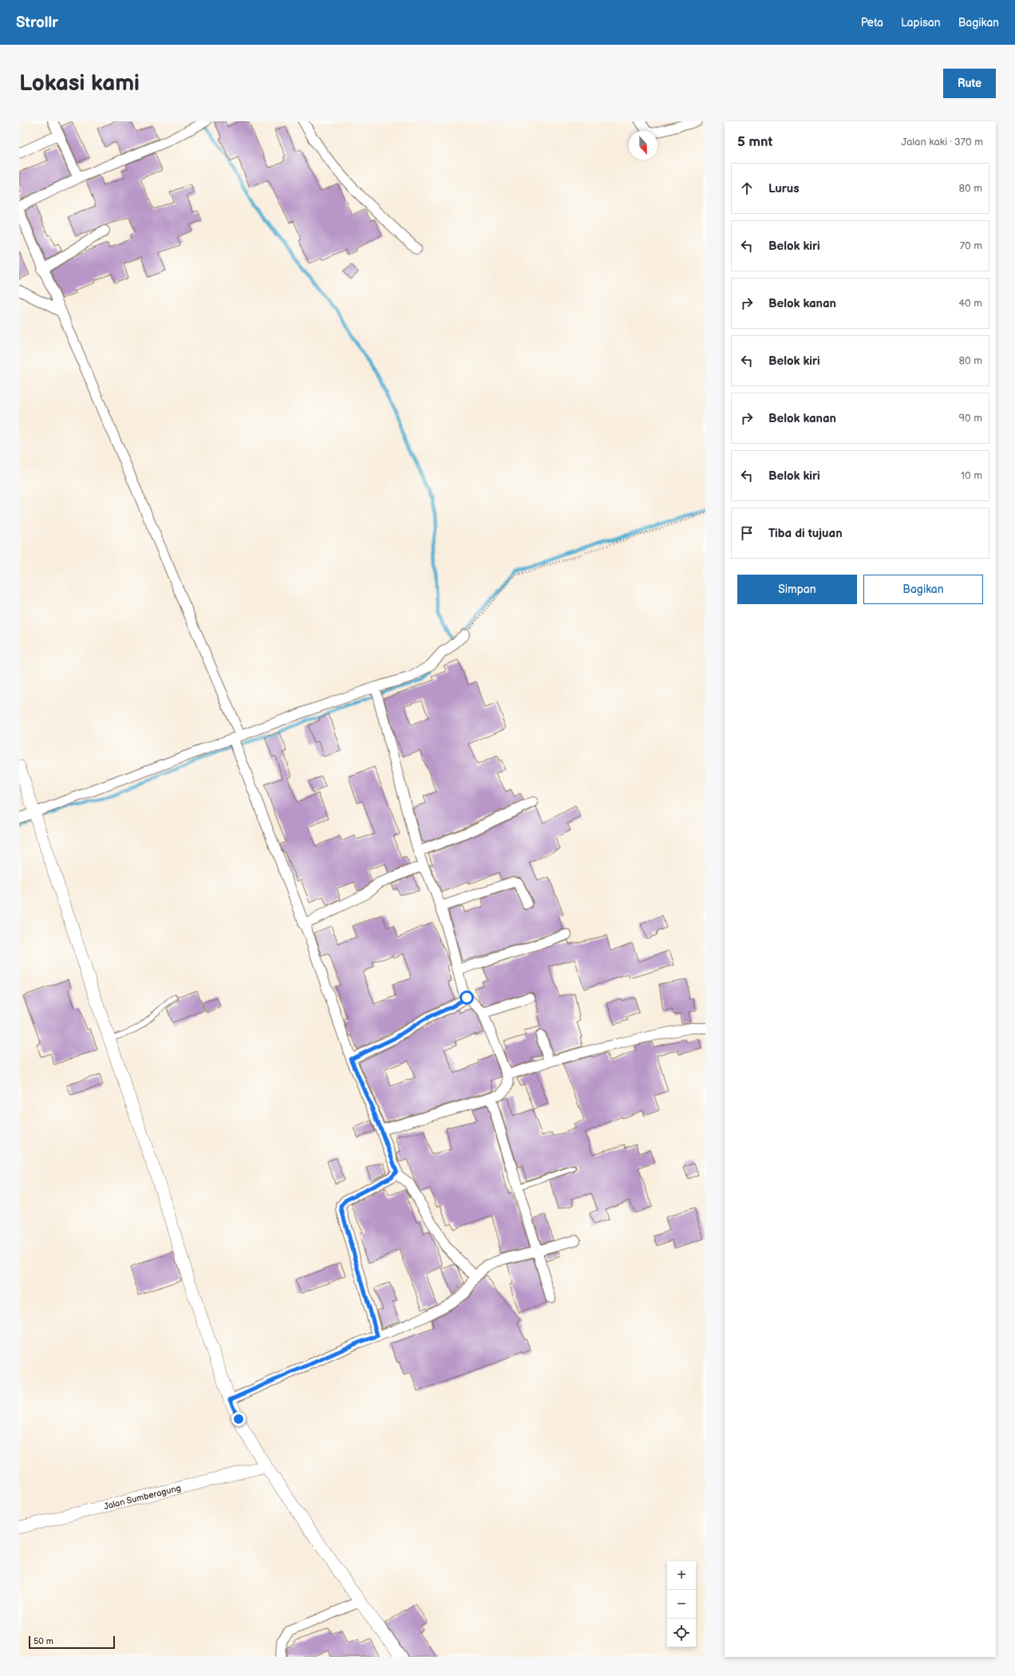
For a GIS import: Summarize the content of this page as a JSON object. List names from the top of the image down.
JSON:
{
  "streets": {
    "street": ["Jalan Sumberagung"]
  },
  "scale_bar": "50 m",
  "north": "bottom",
  "page": {
    "header": "Strollr",
    "nav": ["Peta", "Lapisan", "Bagikan"],
    "buttons": [
      "Rute",
      ["Simpan", "Bagikan"]
    ],
    "title": "Lokasi kami",
    "heading": ["5 mnt", "Jalan kaki · 370 m"],
    "list": [
      ["Lurus", "80 m"],
      ["Belok kiri", "70 m"],
      ["Belok kanan", "40 m"],
      ["Belok kiri", "80 m"],
      ["Belok kanan", "90 m"],
      ["Belok kiri", "10 m"],
      "Tiba di tujuan"
    ],
    "map_buttons": ["+", "−"],
    "scale": "50 m"
  }
}
